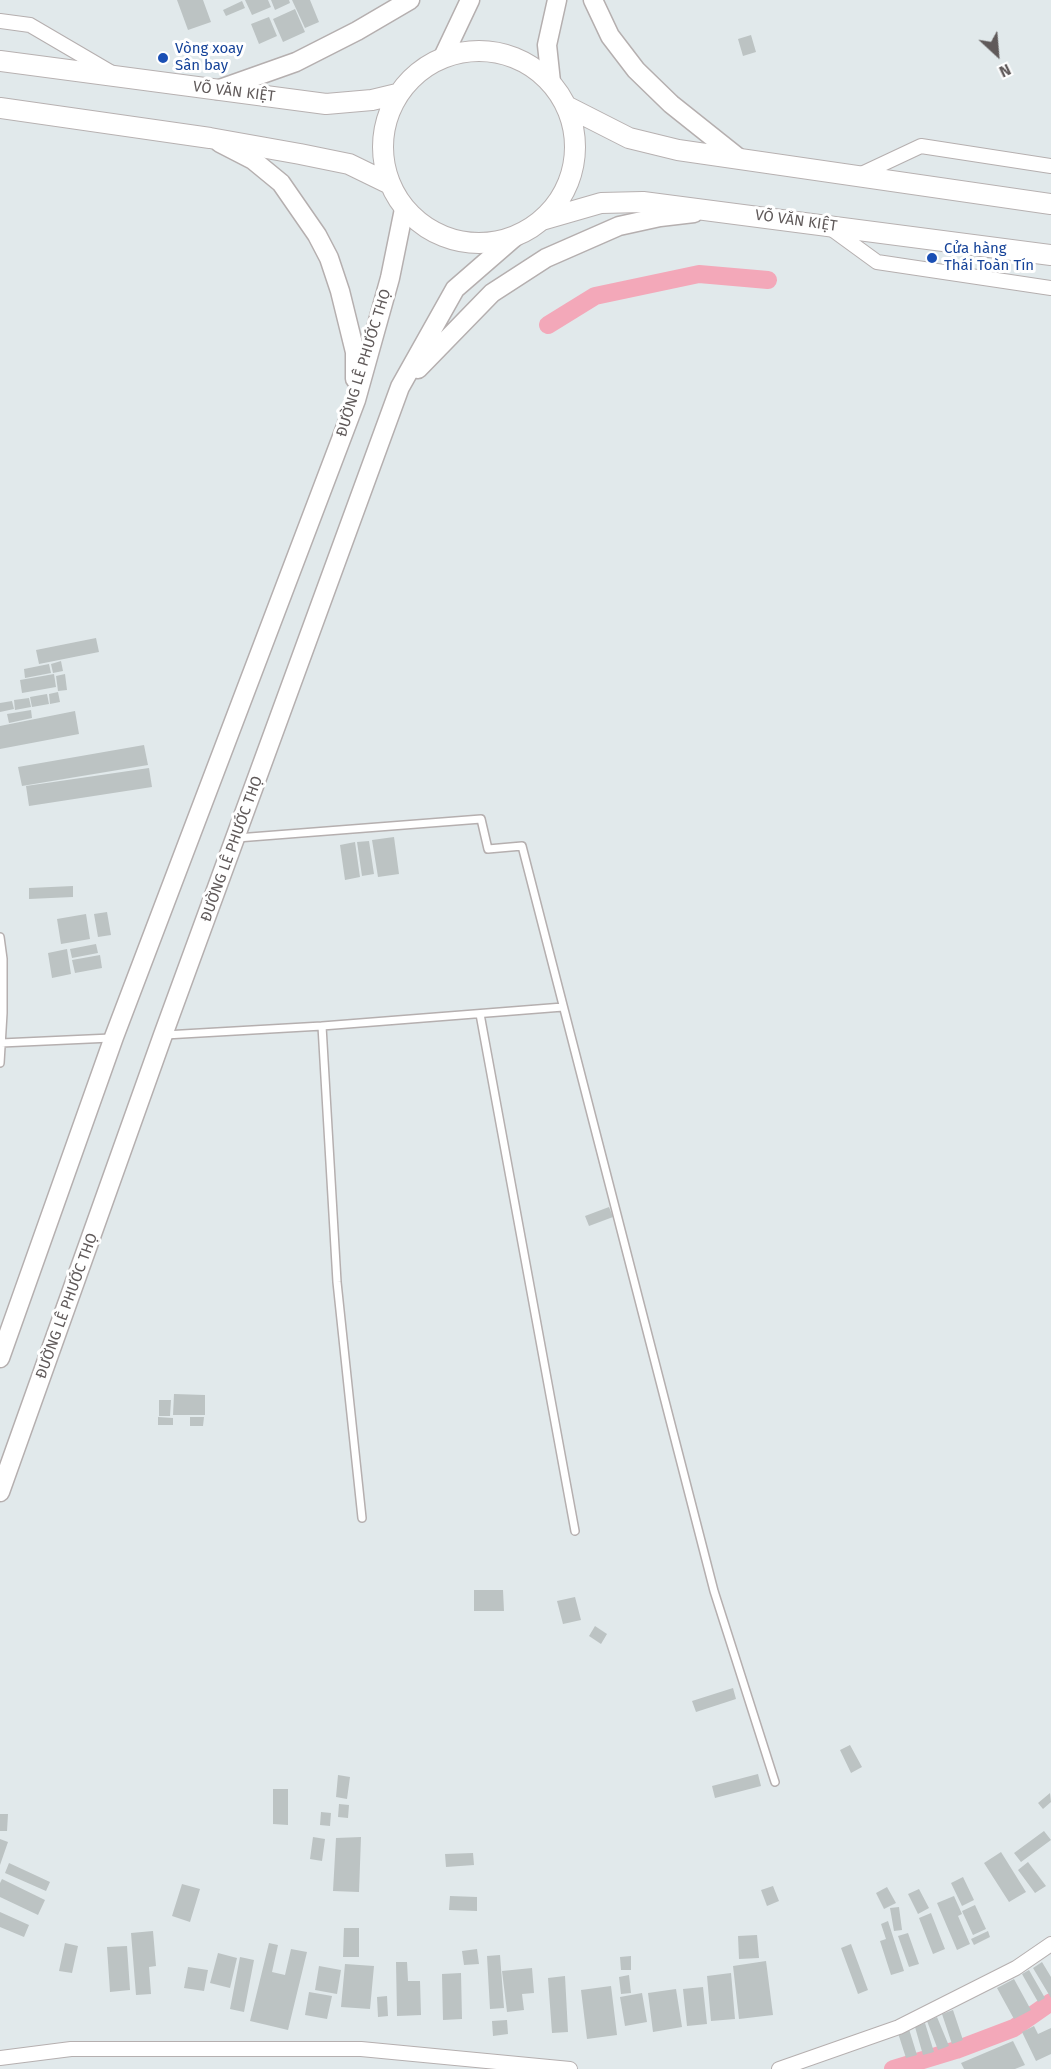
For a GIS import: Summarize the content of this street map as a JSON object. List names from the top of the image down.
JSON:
{
  "streets": {
    "main road": ["VÕ VĂN KIỆT"],
    "street": ["ĐƯỜNG LÊ PHƯỚC THỌ"]
  },
  "crossings": [
    ["VÕ VĂN KIỆT", "ĐƯỜNG LÊ PHƯỚC THỌ"]
  ],
  "places": ["Vòng xoay Sân bay", "Cửa hàng Thái Toàn Tín"],
  "north": "bottom right"
}
